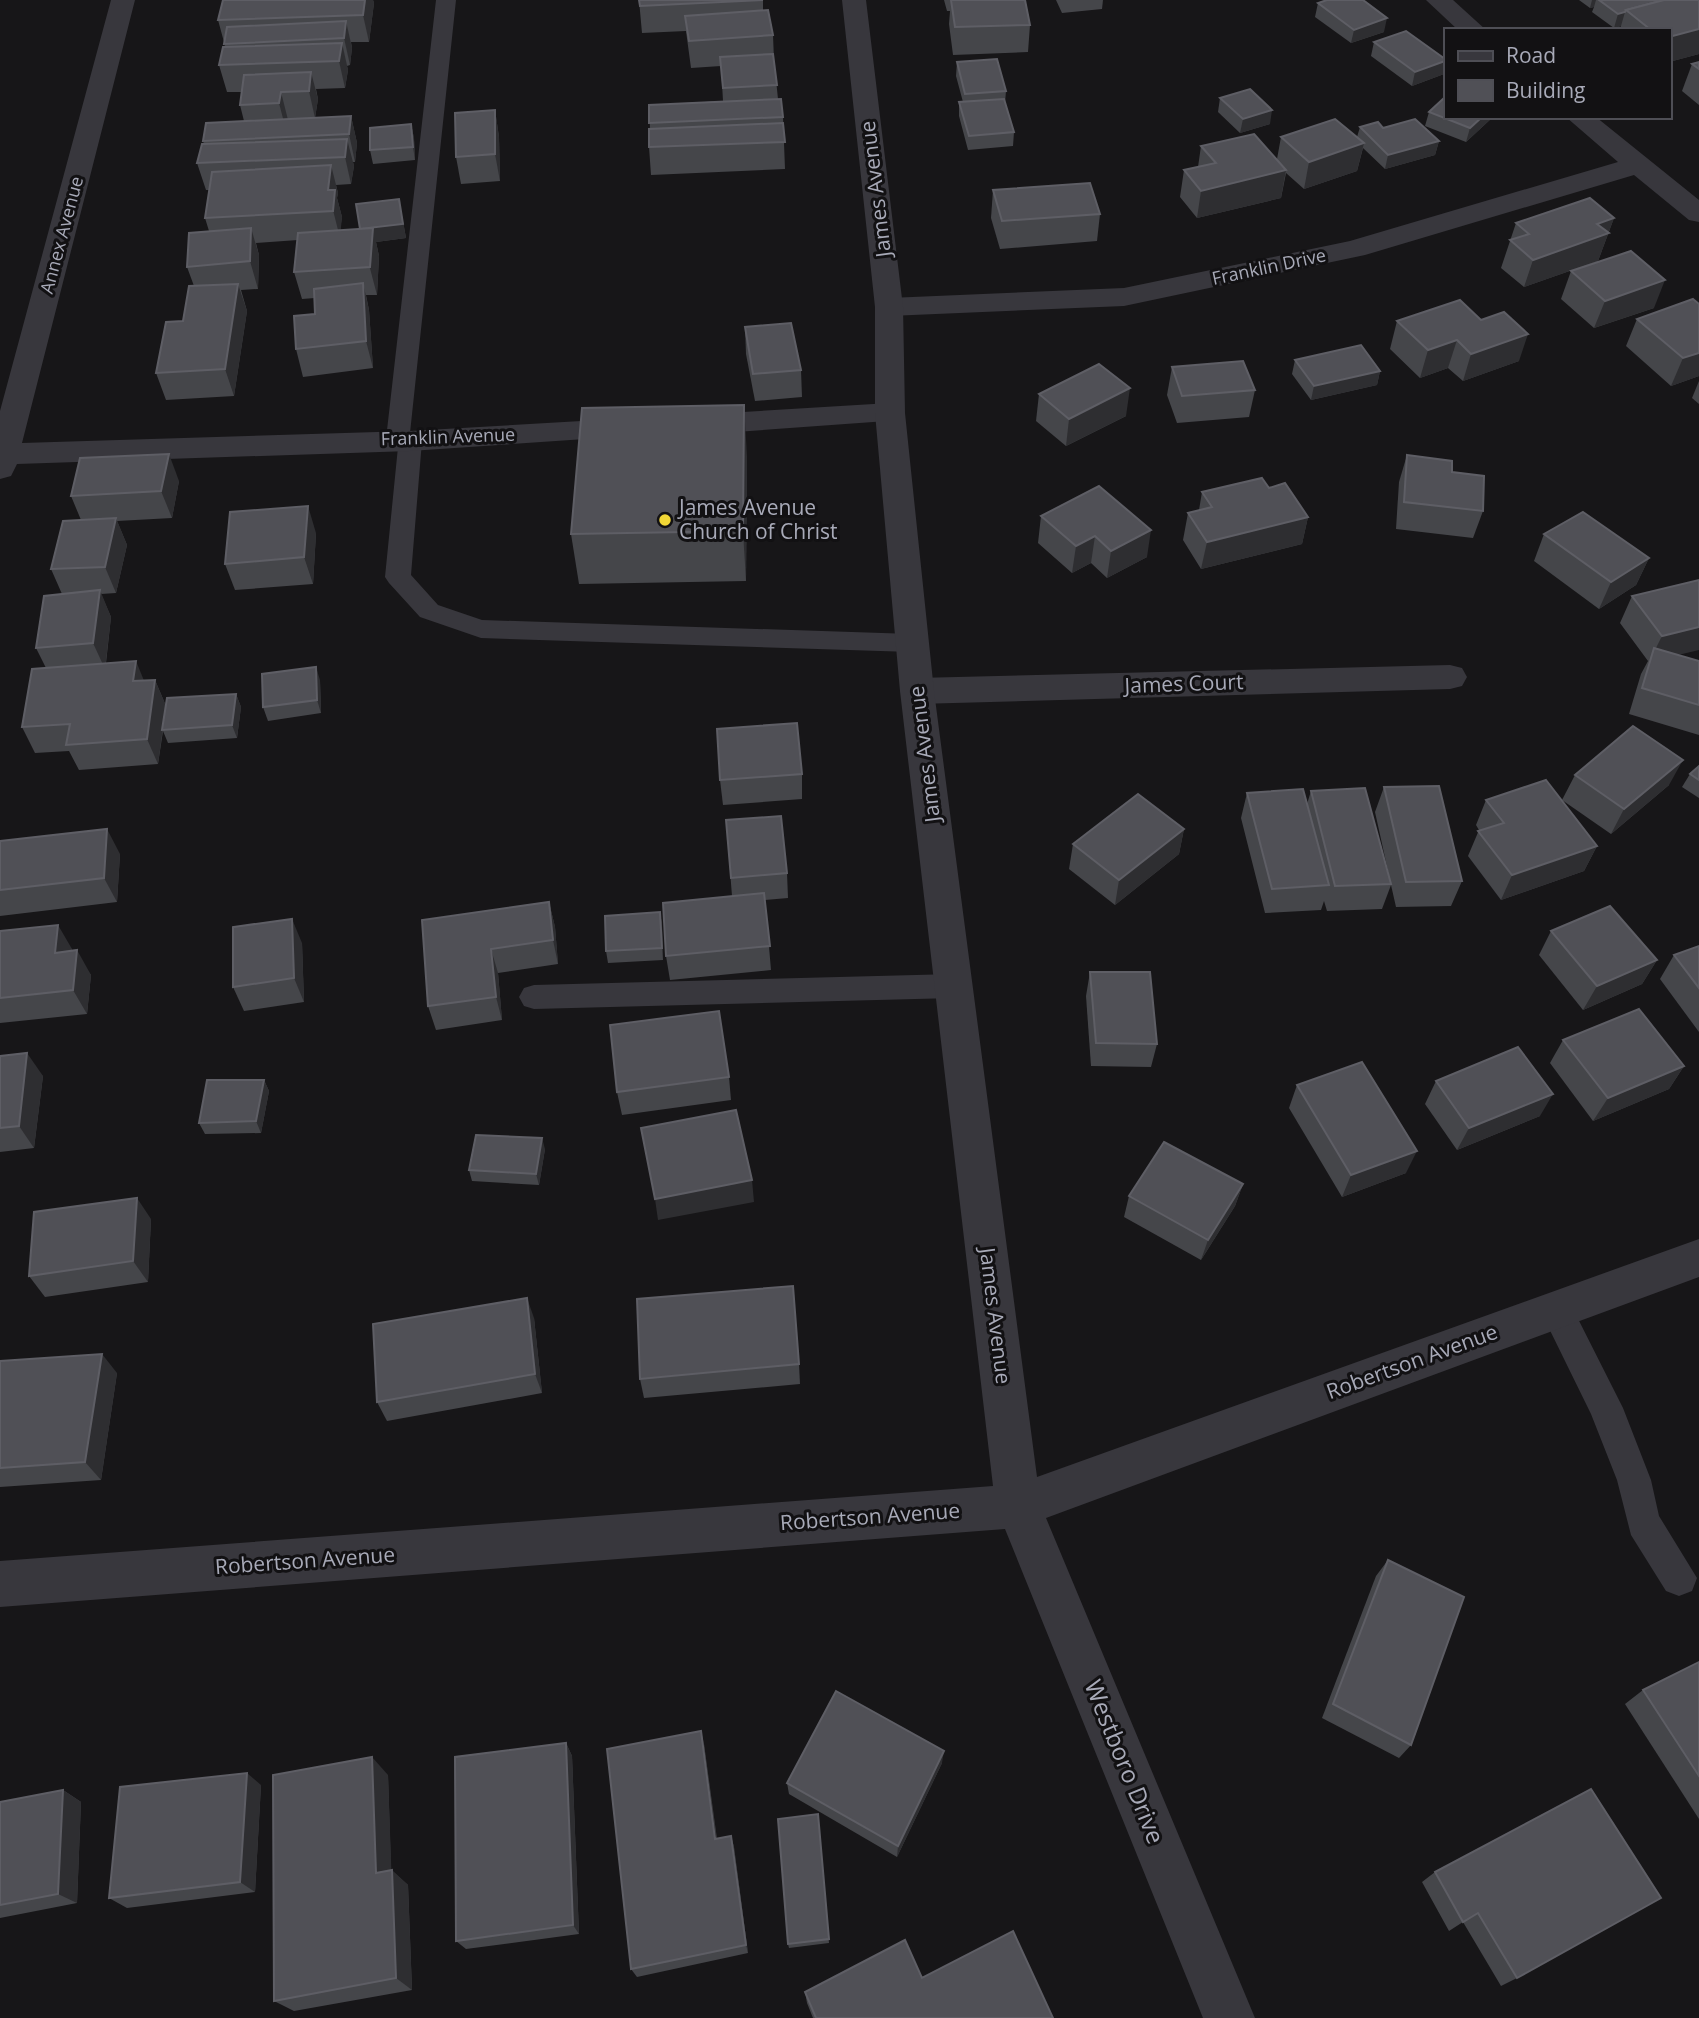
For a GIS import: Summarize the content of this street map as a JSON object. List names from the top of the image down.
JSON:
{
  "streets": {
    "street": [
      "James Avenue",
      "Annex Avenue",
      "Franklin Drive",
      "Franklin Avenue",
      "James Court",
      "Robertson Avenue",
      "Westboro Drive"
    ]
  },
  "crossings": [
    ["James Avenue", "Franklin Drive"],
    ["James Avenue", "Franklin Avenue"],
    ["James Avenue", "James Court"],
    ["James Avenue", "Robertson Avenue"],
    ["James Avenue", "Westboro Drive"],
    ["Annex Avenue", "Franklin Avenue"],
    ["Robertson Avenue", "Westboro Drive"]
  ],
  "places": ["James Avenue Church of Christ"],
  "legend": ["Road", "Building"]
}
